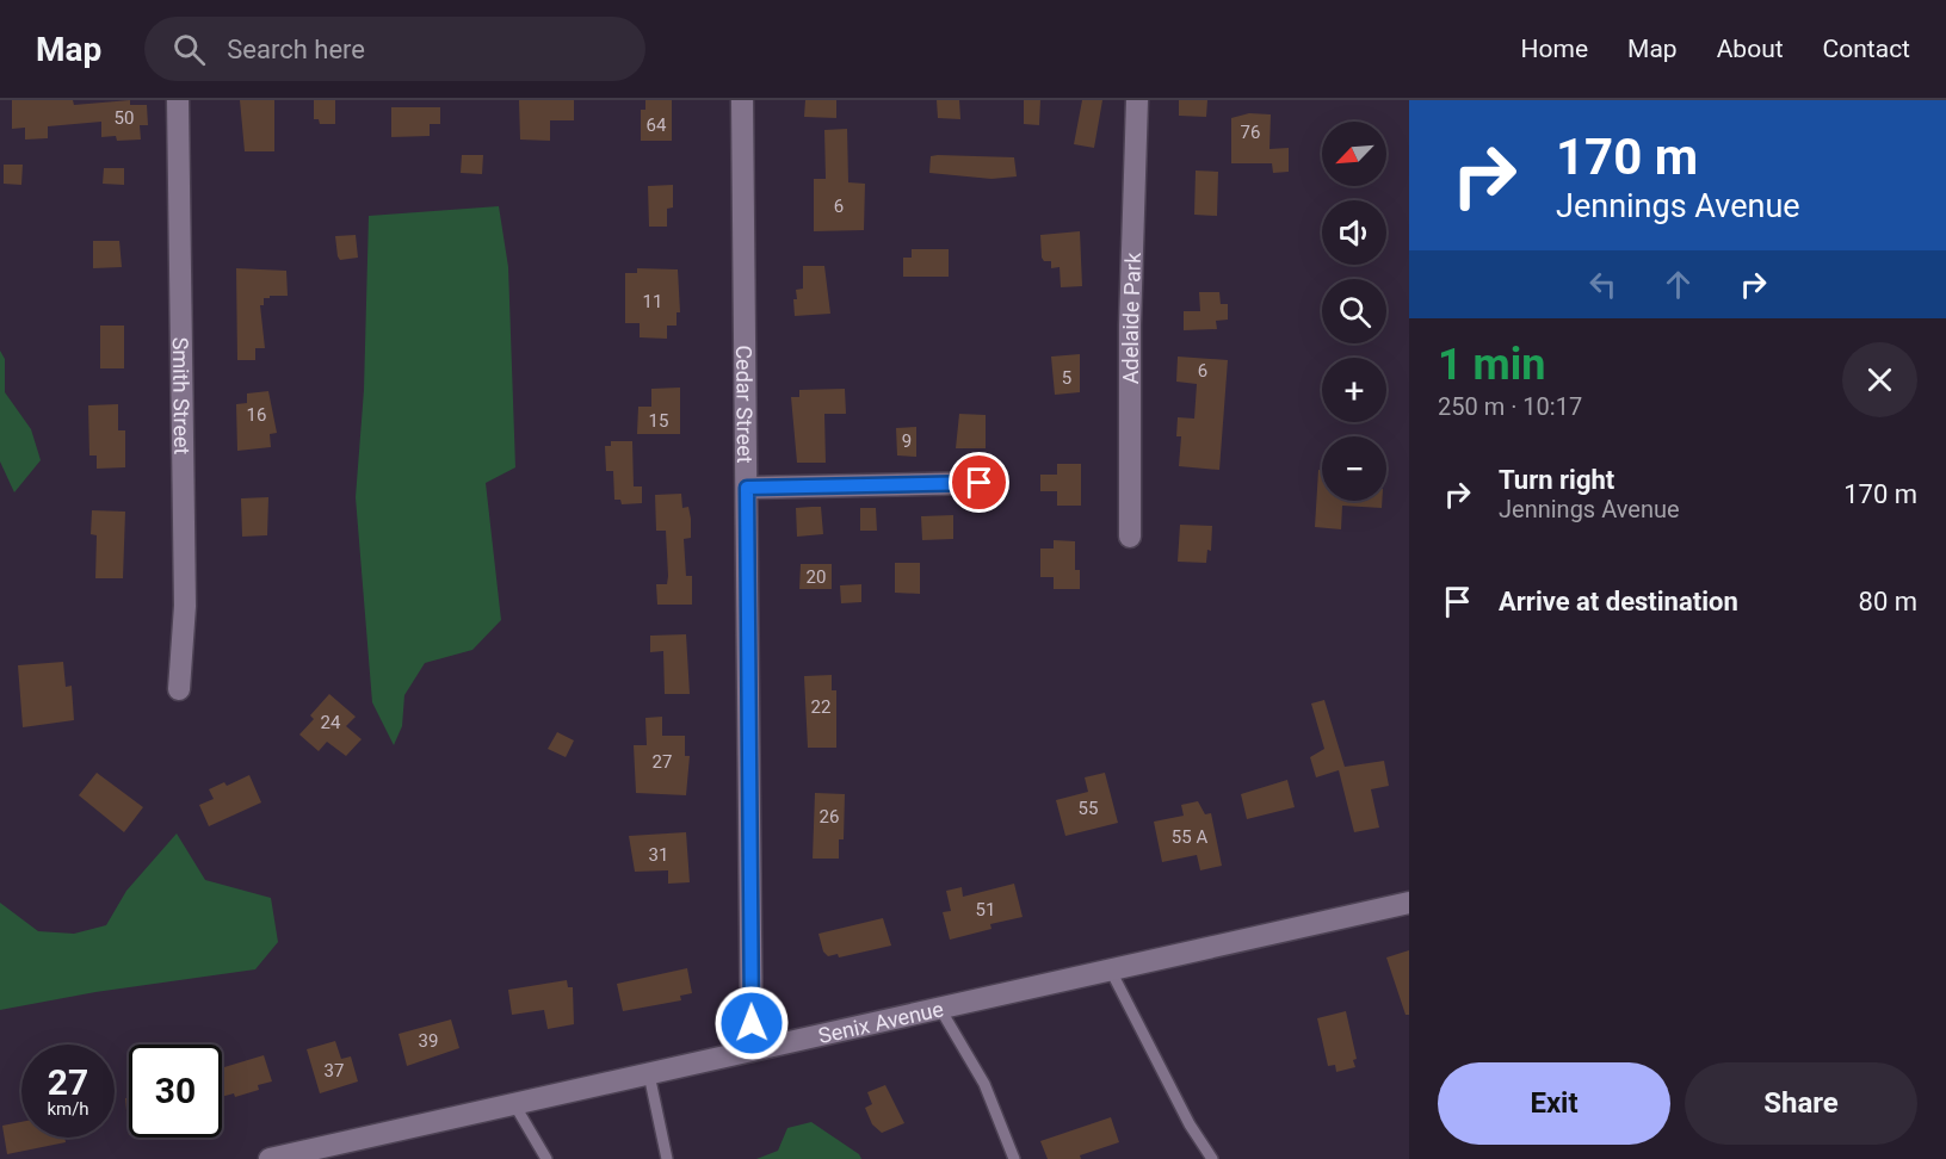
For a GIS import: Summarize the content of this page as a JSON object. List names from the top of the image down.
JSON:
{
  "streets": {
    "street": [
      "Adelaide Park",
      "Smith Street",
      "Cedar Street",
      "Senix Avenue"
    ]
  },
  "crossings": [
    ["Cedar Street", "Senix Avenue"]
  ],
  "house_numbers": [
    "50",
    "64",
    "76",
    "6",
    "11",
    "6",
    "5",
    "16",
    "15",
    "9",
    "20",
    "22",
    "24",
    "27",
    "55",
    "26",
    "55 A",
    "31",
    "51",
    "39",
    "37"
  ],
  "north": "bottom left",
  "page": {
    "header": "Map",
    "search": "Search here",
    "nav": [
      "Home",
      "Map",
      "About",
      "Contact"
    ],
    "turn": ["170 m", "Jennings Avenue"],
    "map_buttons": ["+", "−"],
    "heading": ["1 min", "250 m · 10:17"],
    "list": [
      {
        "name": "Turn right",
        "note": "Jennings Avenue",
        "value": "170 m"
      },
      {
        "name": "Arrive at destination",
        "value": "80 m"
      }
    ],
    "speed": "27 km/h",
    "limit": "30",
    "buttons": ["Exit", "Share"]
  }
}
